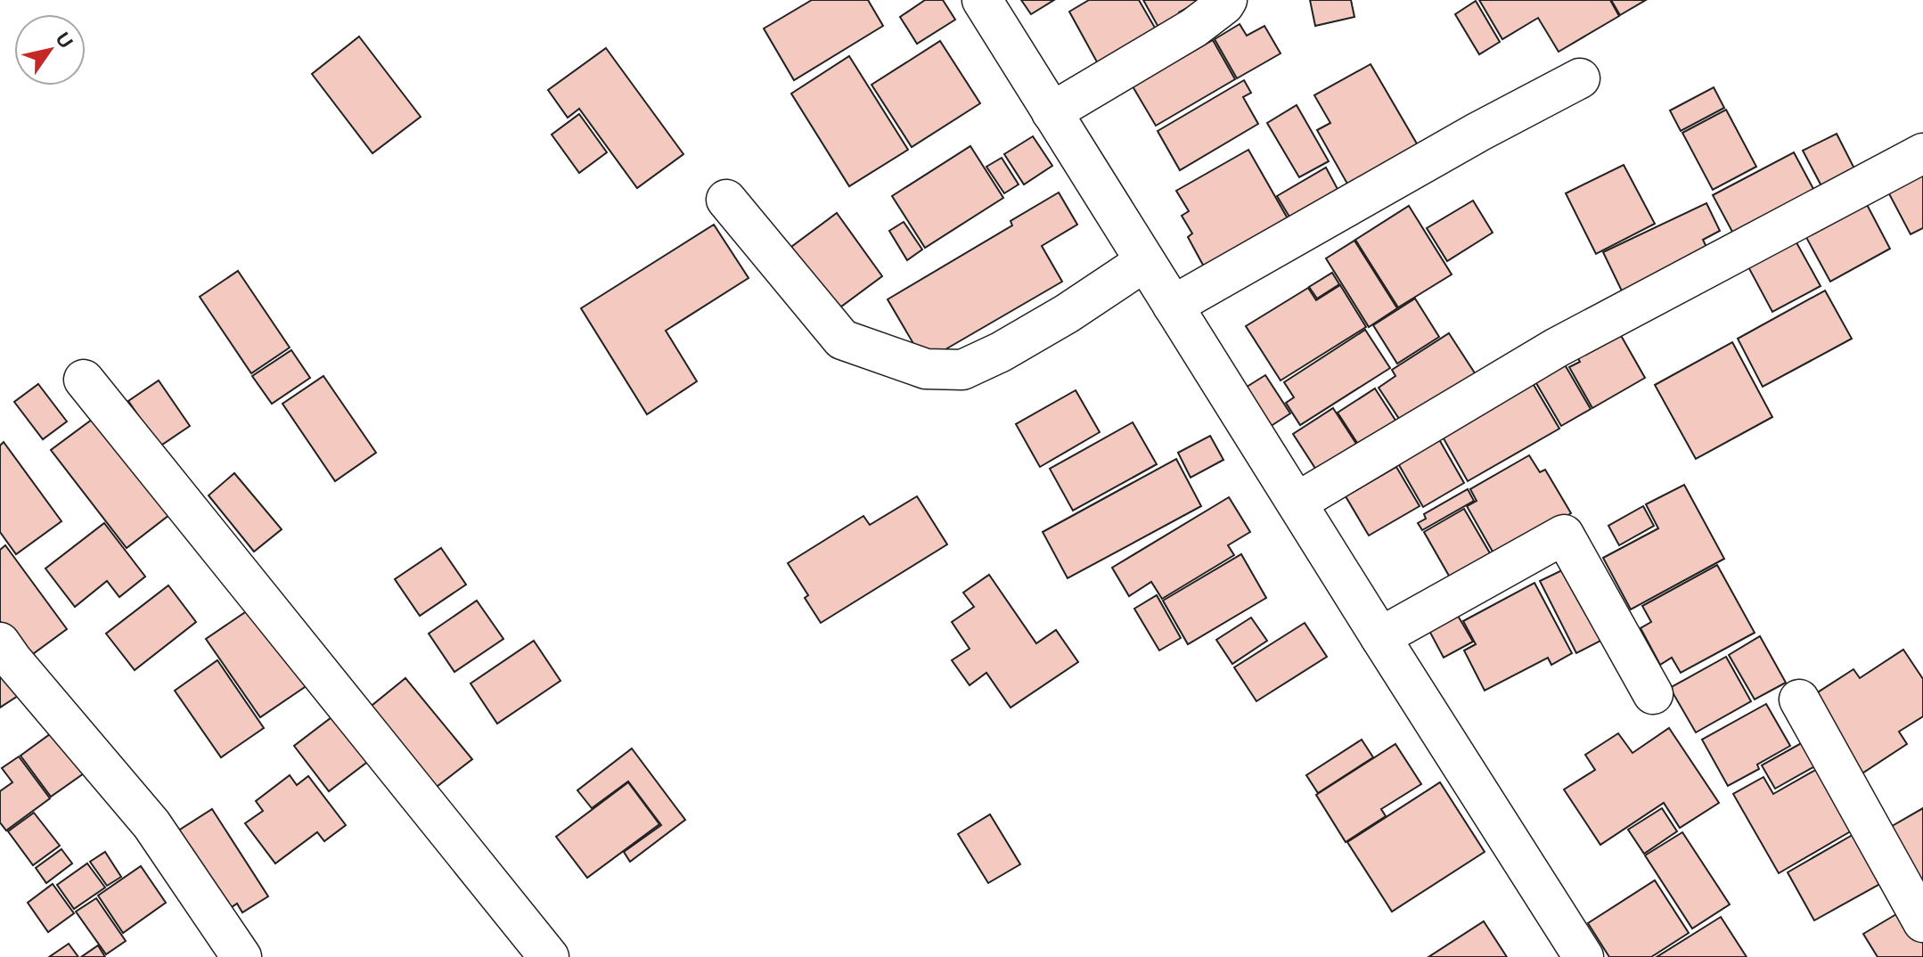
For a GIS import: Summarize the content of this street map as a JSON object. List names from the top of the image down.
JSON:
{
  "north": "top right"
}
